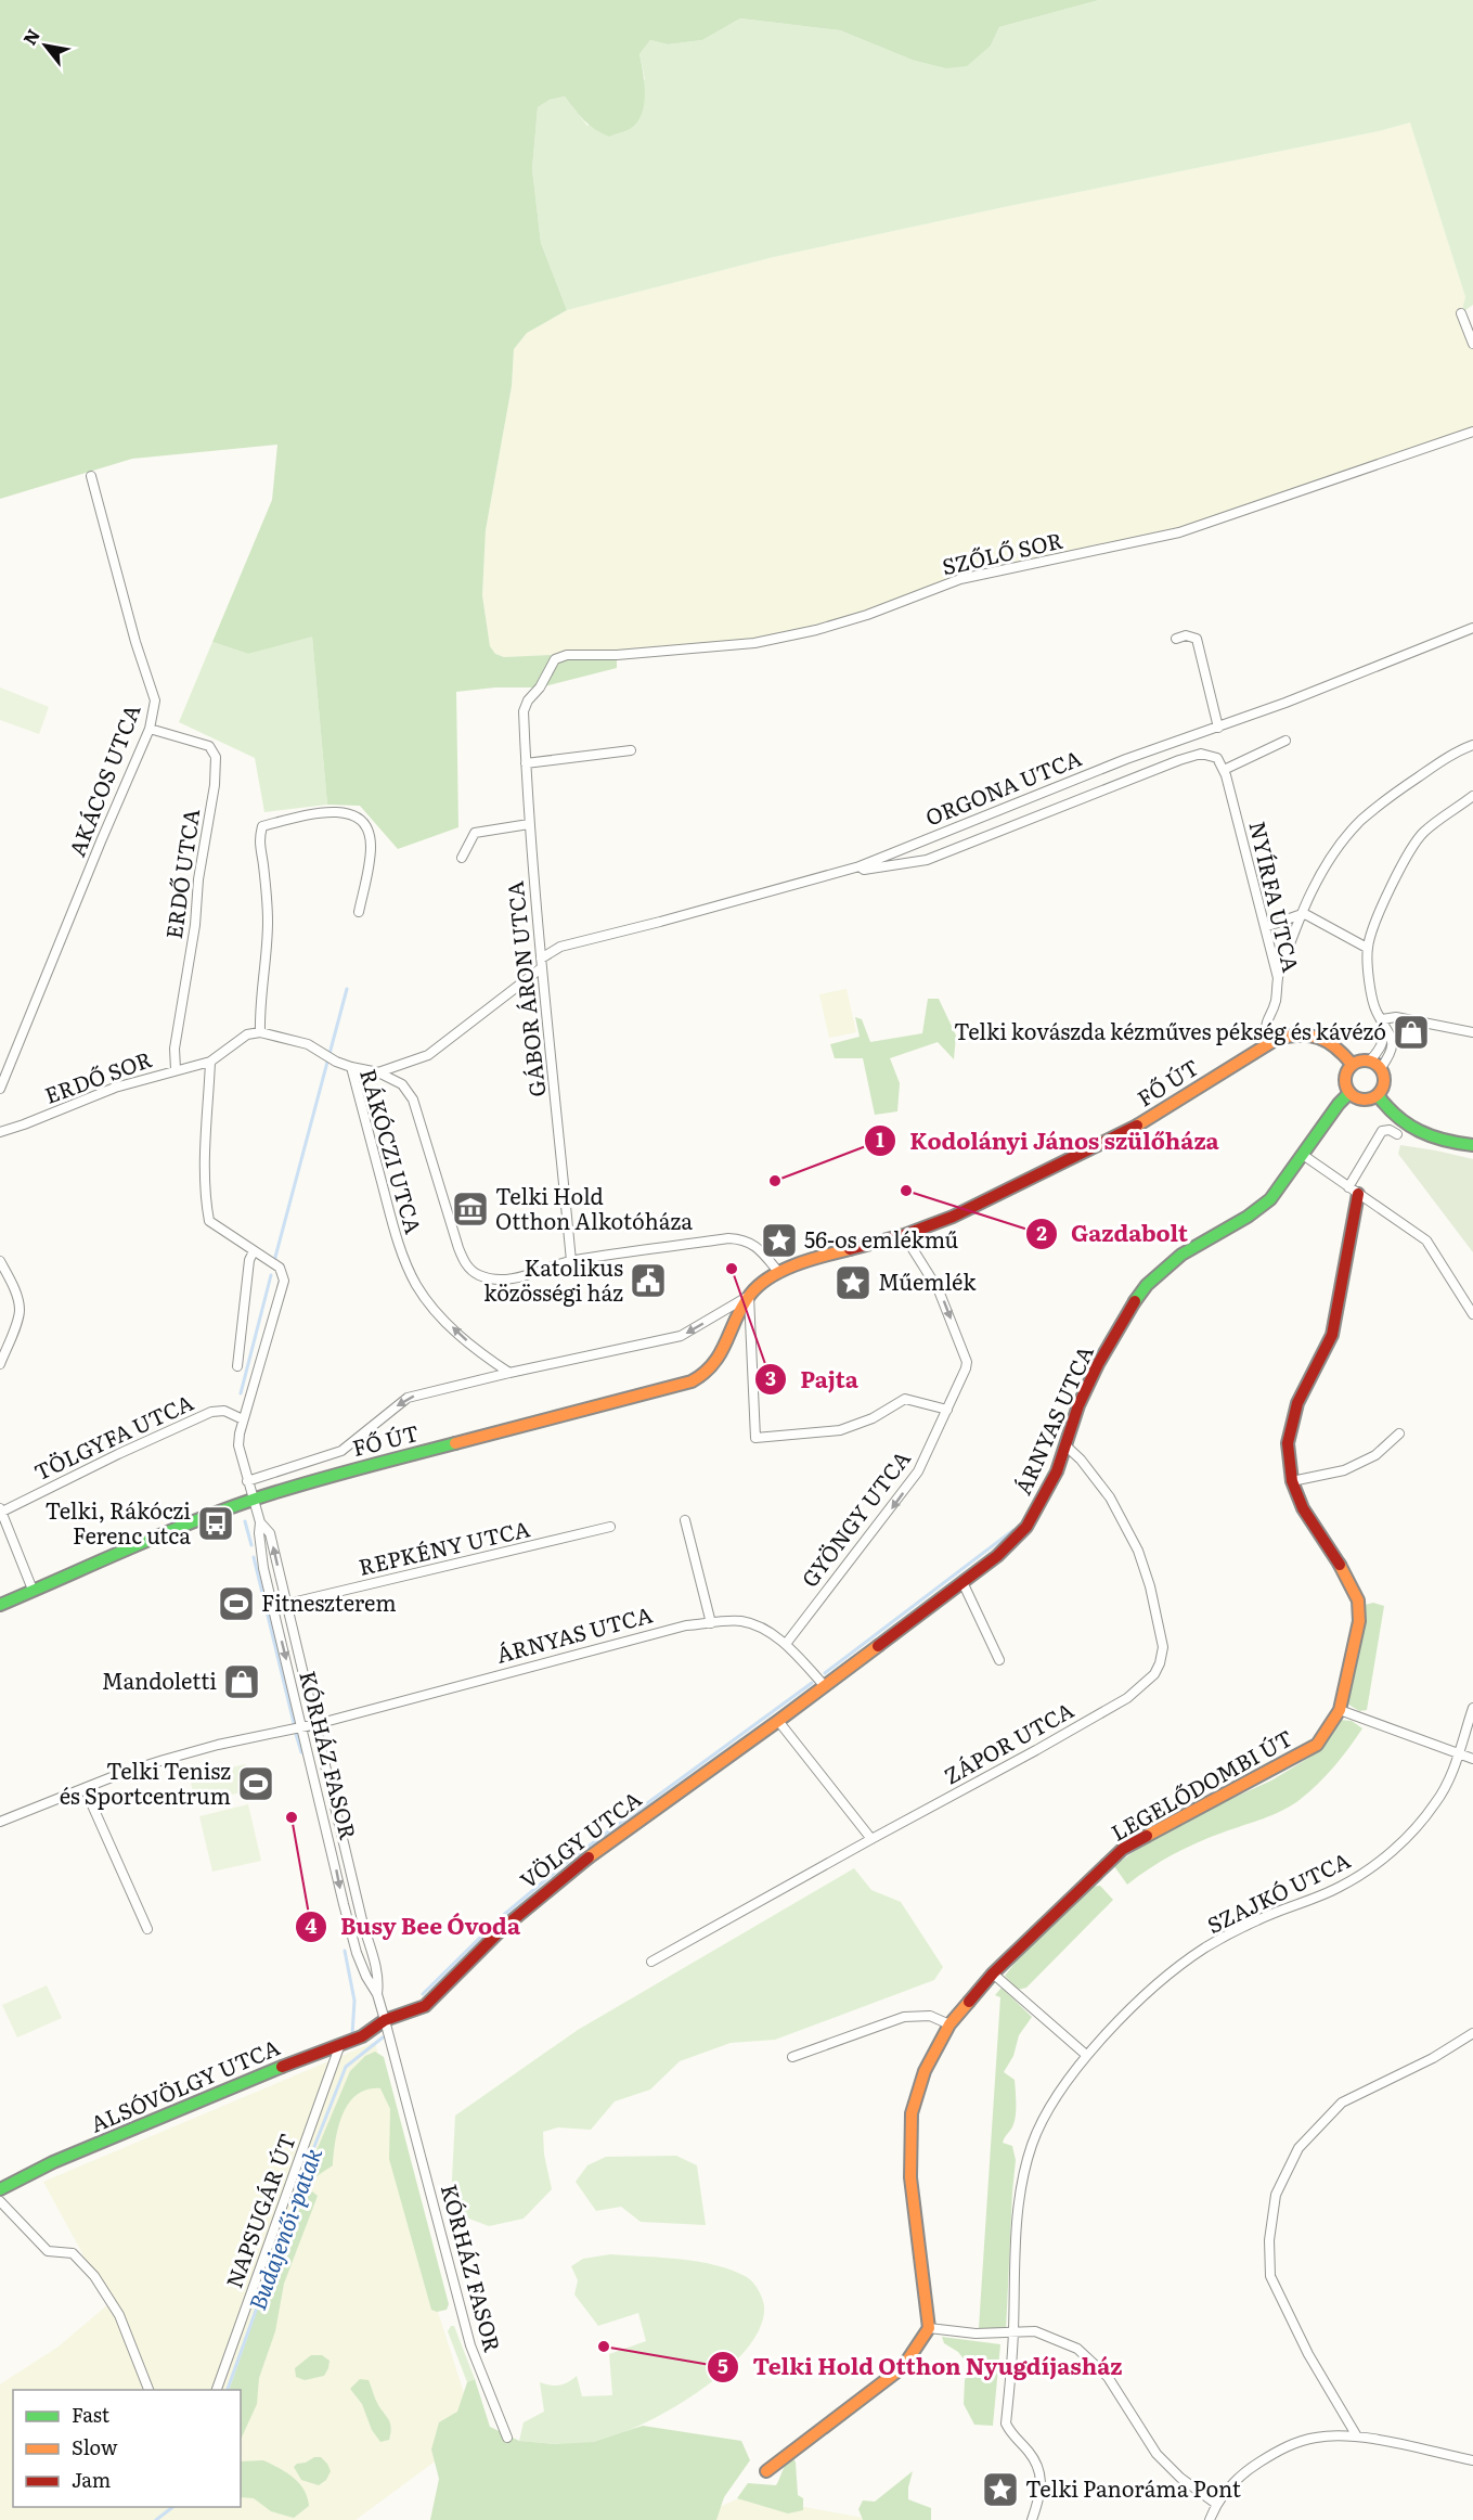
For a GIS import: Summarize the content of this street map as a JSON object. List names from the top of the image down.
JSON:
{
  "streets": {
    "street": [
      "SZŐLŐ SOR",
      "AKÁCOS UTCA",
      "ORGONA UTCA",
      "ERDŐ UTCA",
      "NYÍRFA UTCA",
      "GÁBOR ÁRON UTCA",
      "ERDŐ SOR",
      "FŐ ÚT",
      "RÁKÓCZI UTCA",
      "ÁRNYAS UTCA",
      "TÖLGYFA UTCA",
      "GYÖNGY UTCA",
      "REPKÉNY UTCA",
      "ZÁPOR UTCA",
      "KÓRHÁZ FASOR",
      "LEGELŐDOMBI ÚT",
      "VÖLGY UTCA",
      "SZAJKÓ UTCA",
      "ALSÓVÖLGY UTCA",
      "NAPSUGÁR ÚT"
    ]
  },
  "crossings": [
    ["SZŐLŐ SOR", "GÁBOR ÁRON UTCA"],
    ["AKÁCOS UTCA", "ERDŐ UTCA"],
    ["ORGONA UTCA", "NYÍRFA UTCA"],
    ["ORGONA UTCA", "GÁBOR ÁRON UTCA"],
    ["ERDŐ UTCA", "ERDŐ SOR"],
    ["NYÍRFA UTCA", "FŐ ÚT"],
    ["FŐ ÚT", "RÁKÓCZI UTCA"],
    ["FŐ ÚT", "ÁRNYAS UTCA"],
    ["FŐ ÚT", "GYÖNGY UTCA"],
    ["FŐ ÚT", "KÓRHÁZ FASOR"],
    ["ÁRNYAS UTCA", "GYÖNGY UTCA"],
    ["ÁRNYAS UTCA", "ZÁPOR UTCA"],
    ["ÁRNYAS UTCA", "KÓRHÁZ FASOR"],
    ["ÁRNYAS UTCA", "VÖLGY UTCA"],
    ["REPKÉNY UTCA", "KÓRHÁZ FASOR"],
    ["KÓRHÁZ FASOR", "VÖLGY UTCA"],
    ["KÓRHÁZ FASOR", "ALSÓVÖLGY UTCA"],
    ["VÖLGY UTCA", "ALSÓVÖLGY UTCA"],
    ["ALSÓVÖLGY UTCA", "NAPSUGÁR ÚT"]
  ],
  "one_way": ["RÁKÓCZI UTCA", "GYÖNGY UTCA"],
  "water": ["Budajenői-patak"],
  "places": {
    "shop": ["Telki kovászda kézműves pékség és kávézó", "Mandoletti"],
    "other": [
      "Kodolányi János szülőháza",
      "Gazdabolt",
      "Pajta",
      "Busy Bee Óvoda",
      "Telki Hold Otthon Nyugdíjasház"
    ],
    "museum": ["Telki Hold Otthon Alkotóháza"],
    "place": ["56-os emlékmű", "Műemlék", "Telki Panoráma Pont"],
    "public building": ["Katolikus közösségi ház"],
    "bus stop": ["Telki, Rákóczi Ferenc utca"],
    "sports": ["Fitneszterem", "Telki Tenisz és Sportcentrum"]
  },
  "legend": ["Fast", "Slow", "Jam"],
  "north": "top left"
}
